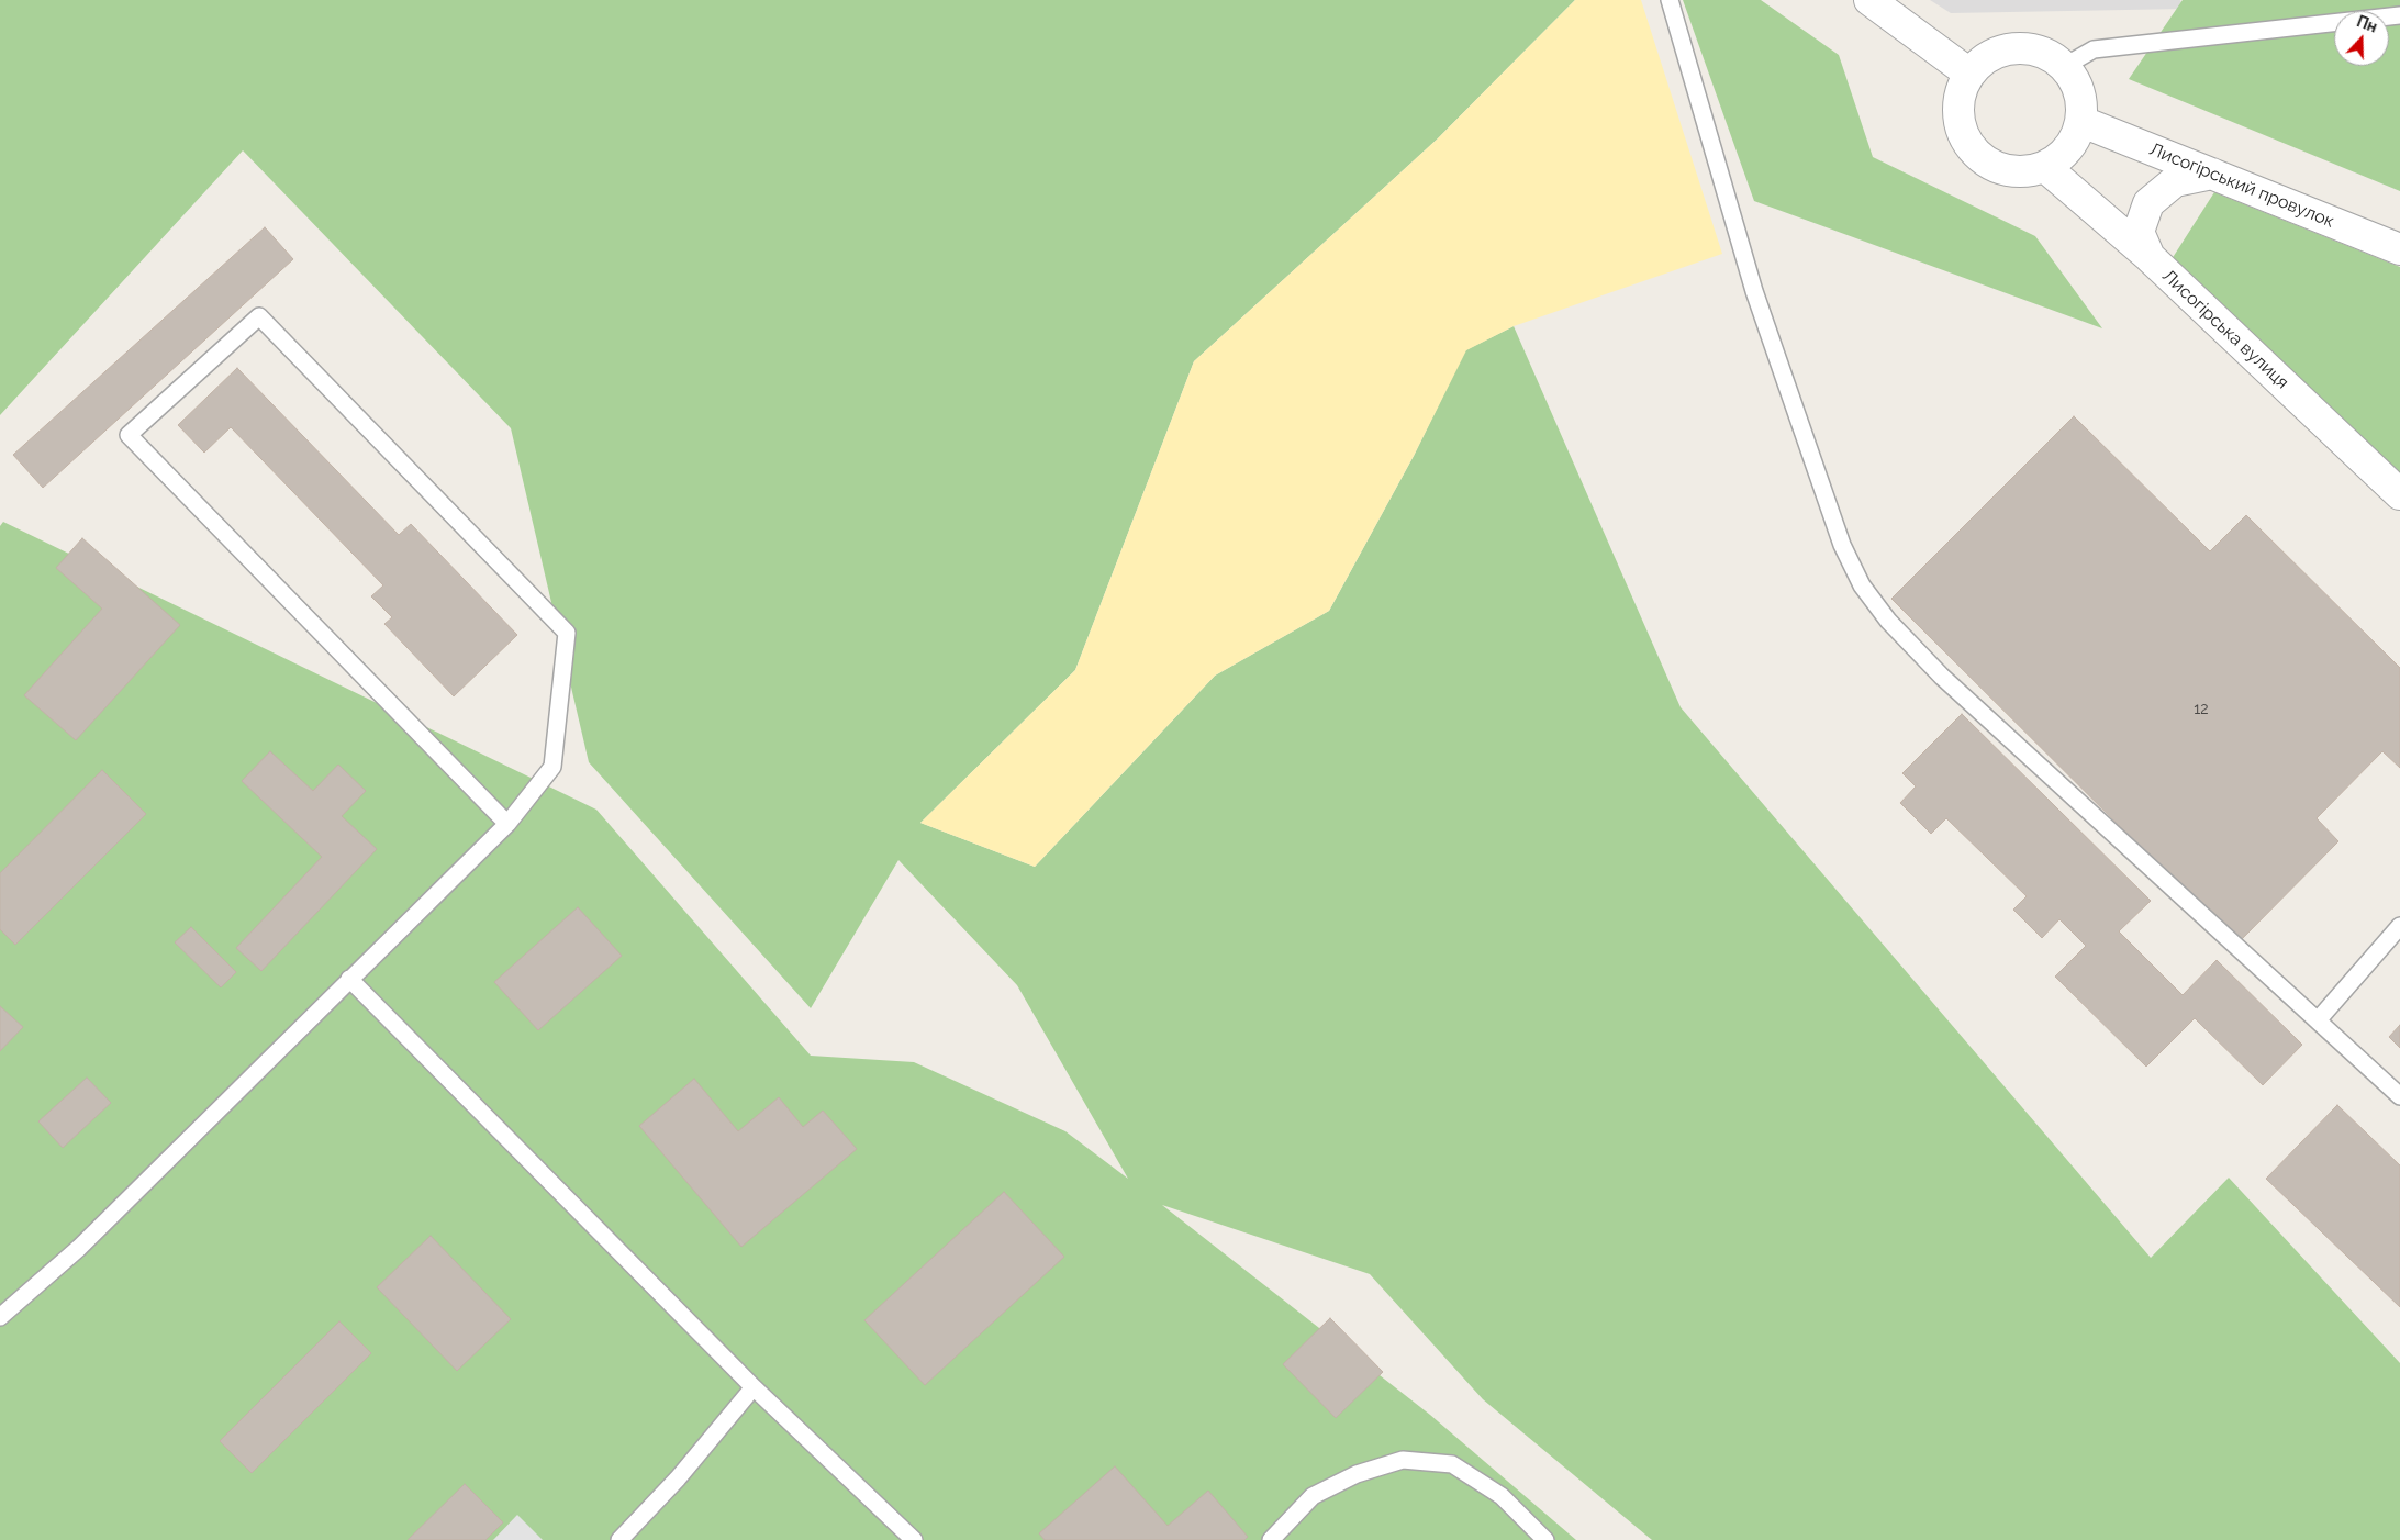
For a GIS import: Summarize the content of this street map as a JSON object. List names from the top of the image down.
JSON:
{
  "streets": {
    "street": ["Лисогірський провулок", "Лисогірська вулиця"]
  },
  "crossings": [
    ["Лисогірський провулок", "Лисогірська вулиця"]
  ],
  "house_numbers": ["12"],
  "north": "top"
}
